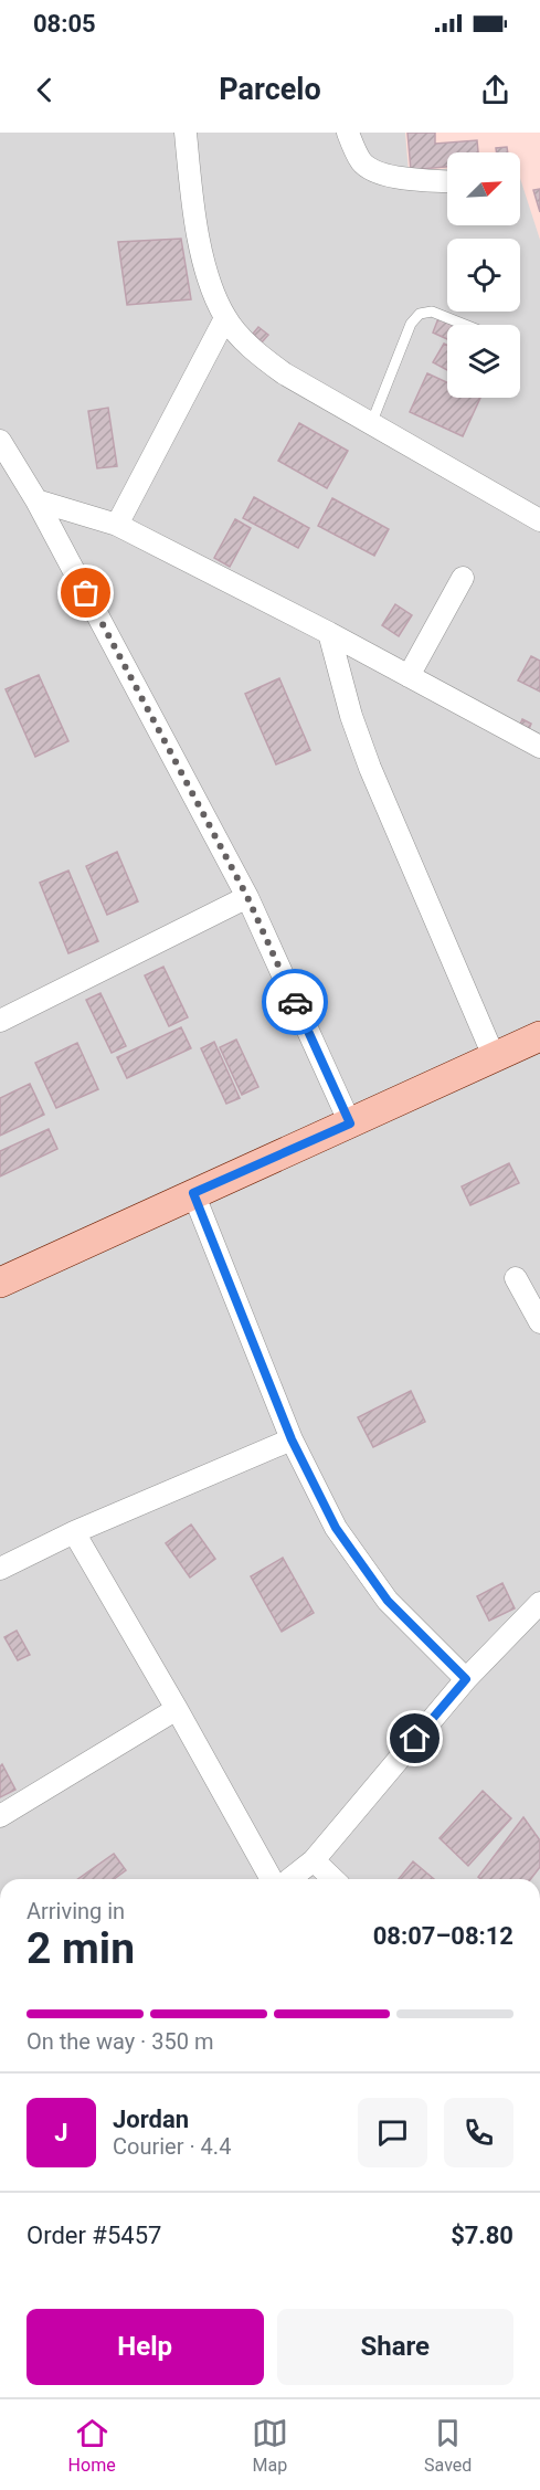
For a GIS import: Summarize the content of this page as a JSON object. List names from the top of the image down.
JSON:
{
  "north": "top right",
  "page": {
    "status": "08:05",
    "header": "Parcelo",
    "heading": ["2 min", "Arriving in", "08:07–08:12"],
    "panel": [
      "Jordan",
      "Courier · 4.4",
      "Order #5457",
      "$7.80"
    ],
    "bar": "On the way · 350 m",
    "round": "J",
    "buttons": ["Help", "Share"],
    "tabs": ["Home", "Map", "Saved"]
  }
}
